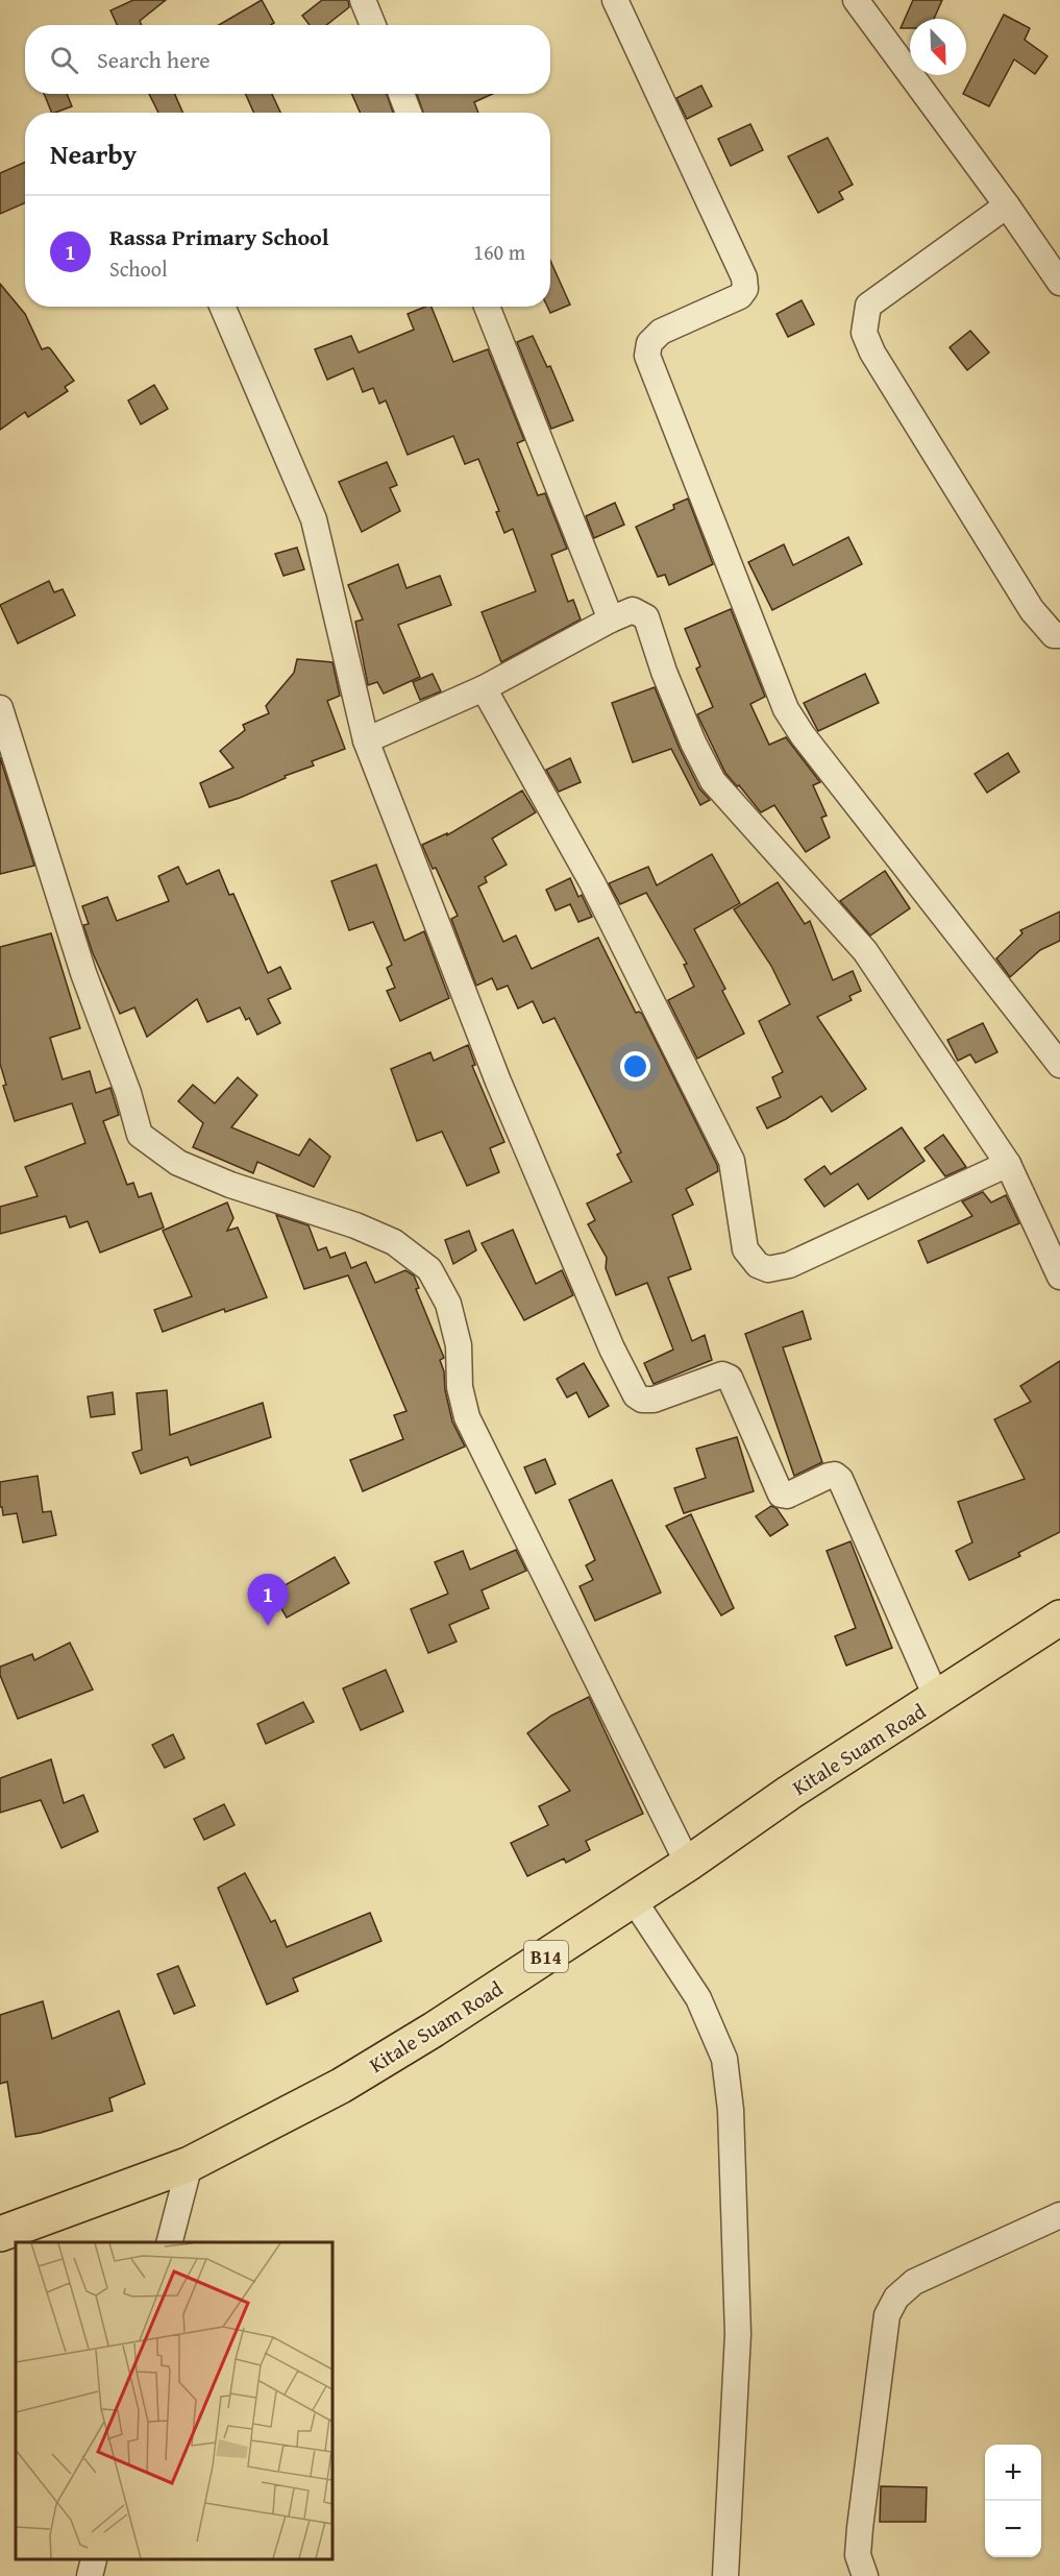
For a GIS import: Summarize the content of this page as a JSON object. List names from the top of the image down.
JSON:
{
  "streets": {
    "highway": ["Kitale Suam Road", "B14"]
  },
  "north": "bottom right",
  "page": {
    "search": "Search here",
    "heading": "Nearby",
    "list": [
      {
        "mark": "1",
        "name": "Rassa Primary School",
        "note": "School",
        "value": "160 m"
      }
    ],
    "pins": "1",
    "map_buttons": ["+", "−"]
  }
}
